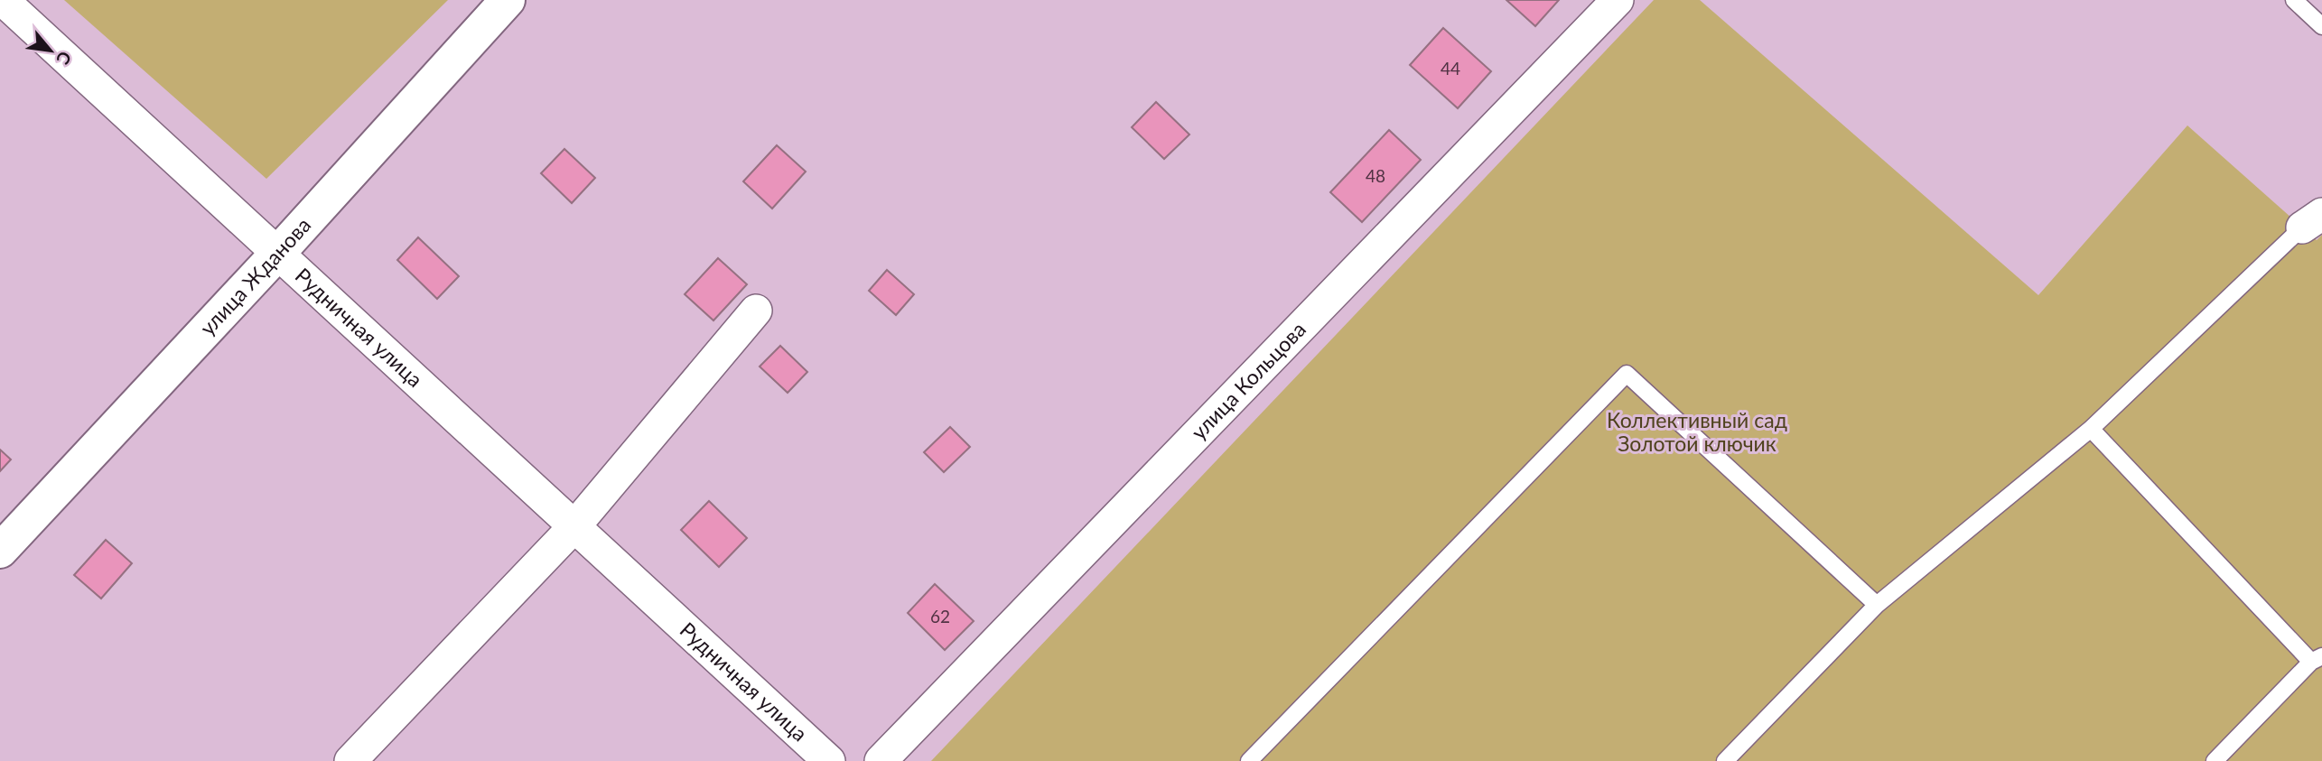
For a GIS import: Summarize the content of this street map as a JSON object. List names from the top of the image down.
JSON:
{
  "streets": {
    "street": ["улица Жданова", "Рудничная улица", "улица Кольцова"]
  },
  "crossings": [
    ["улица Жданова", "Рудничная улица"]
  ],
  "parks": ["Коллективный сад Золотой ключик"],
  "house_numbers": ["44", "48", "62"],
  "north": "bottom right"
}
